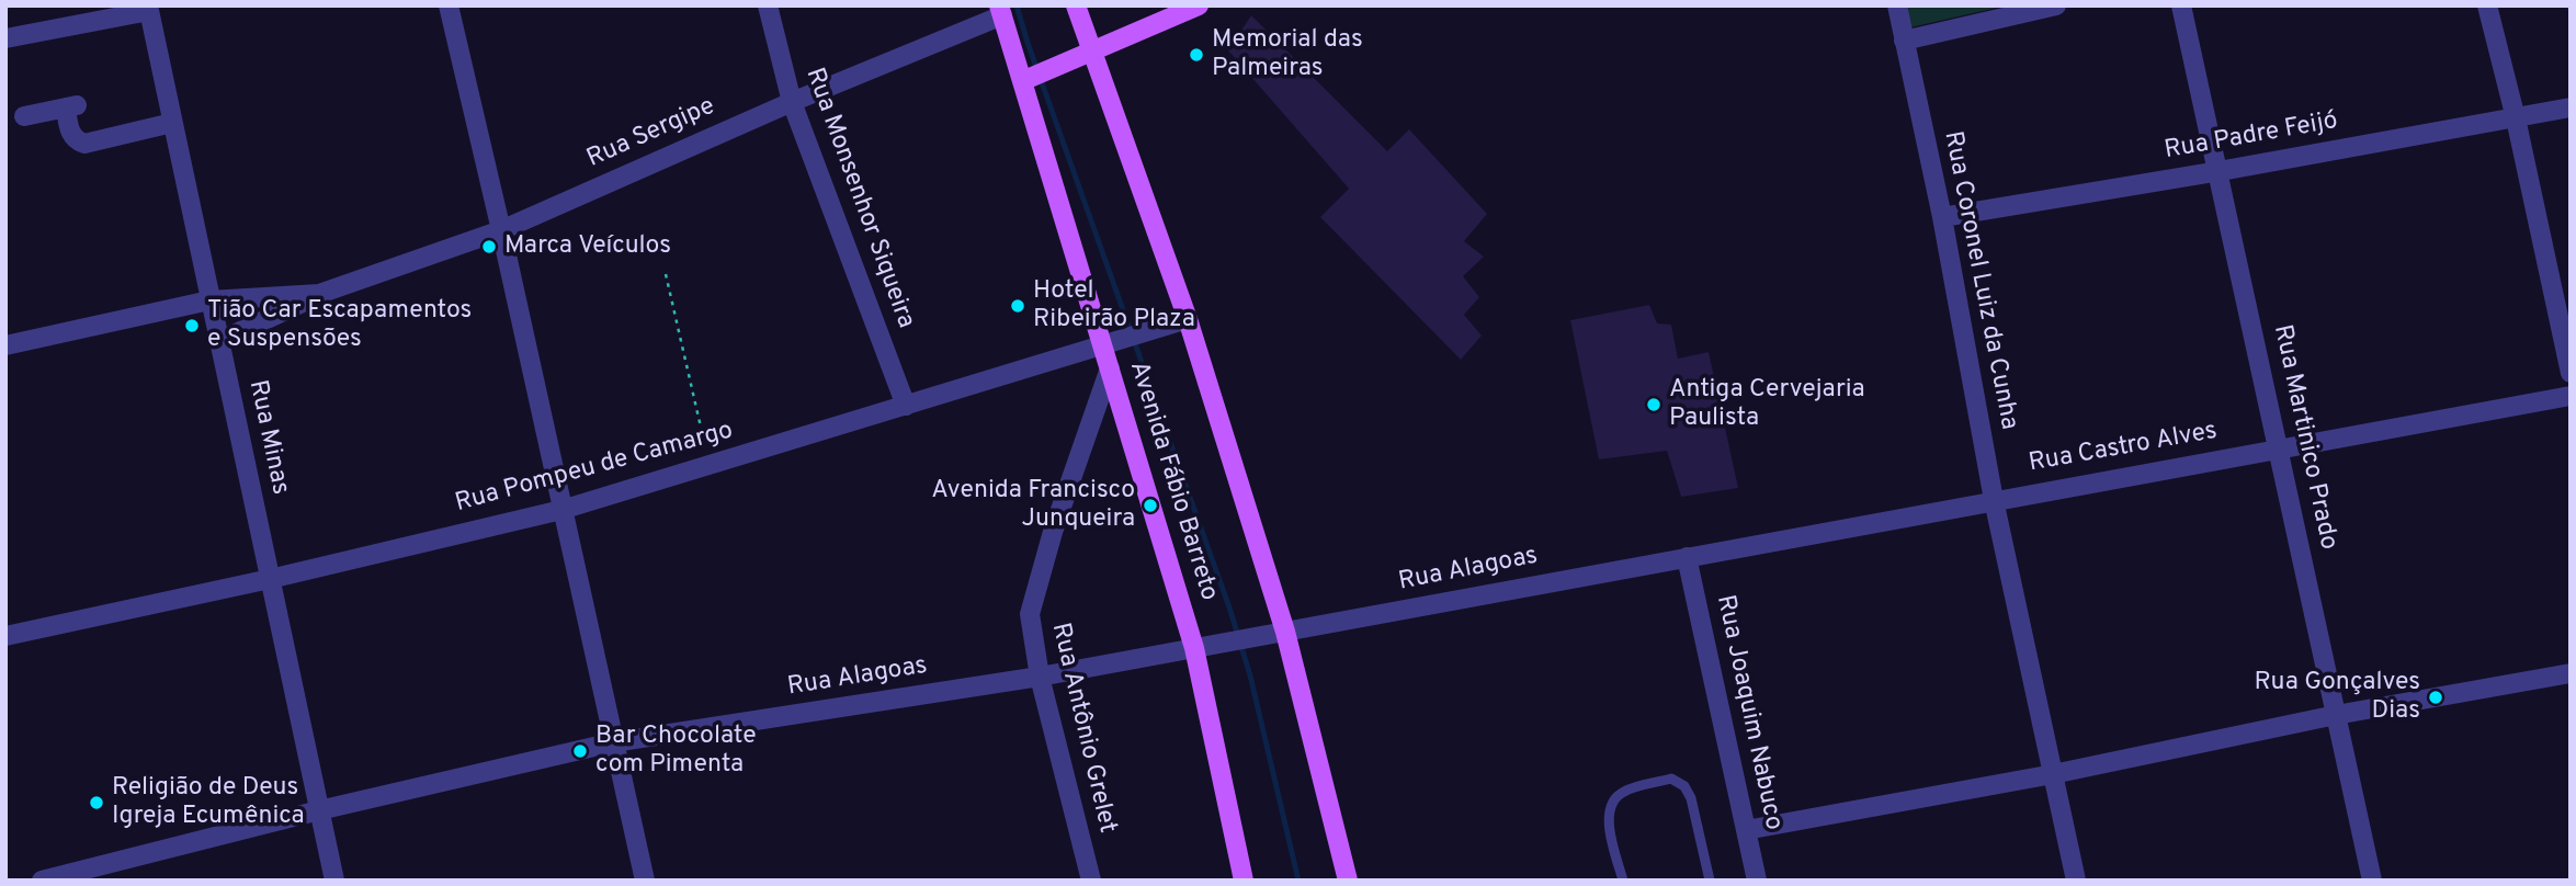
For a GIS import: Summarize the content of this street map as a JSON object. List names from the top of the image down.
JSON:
{
  "streets": {
    "main road": ["Avenida Fábio Barreto"],
    "street": [
      "Rua Sergipe",
      "Rua Padre Feijó",
      "Rua Monsenhor Siqueira",
      "Rua Coronel Luiz da Cunha",
      "Rua Minas",
      "Rua Martinico Prado",
      "Rua Castro Alves",
      "Rua Pompeu de Camargo",
      "Rua Alagoas",
      "Rua Joaquim Nabuco",
      "Rua Antônio Grelet"
    ]
  },
  "crossings": [
    ["Rua Sergipe", "Rua Monsenhor Siqueira"],
    ["Rua Sergipe", "Rua Minas"],
    ["Rua Sergipe", "Avenida Fábio Barreto"],
    ["Rua Padre Feijó", "Rua Coronel Luiz da Cunha"],
    ["Rua Padre Feijó", "Rua Martinico Prado"],
    ["Rua Monsenhor Siqueira", "Rua Pompeu de Camargo"],
    ["Rua Coronel Luiz da Cunha", "Rua Castro Alves"],
    ["Rua Minas", "Rua Pompeu de Camargo"],
    ["Rua Minas", "Rua Alagoas"],
    ["Rua Martinico Prado", "Rua Castro Alves"],
    ["Rua Castro Alves", "Rua Alagoas"],
    ["Rua Castro Alves", "Rua Joaquim Nabuco"],
    ["Rua Pompeu de Camargo", "Avenida Fábio Barreto"],
    ["Avenida Fábio Barreto", "Rua Alagoas"],
    ["Avenida Fábio Barreto", "Rua Antônio Grelet"],
    ["Rua Alagoas", "Rua Joaquim Nabuco"],
    ["Rua Alagoas", "Rua Antônio Grelet"]
  ],
  "places": [
    "Memorial das Palmeiras",
    "Marca Veículos",
    "Hotel Ribeirão Plaza",
    "Tião Car Escapamentos e Suspensões",
    "Antiga Cervejaria Paulista",
    "Avenida Francisco Junqueira",
    "Rua Gonçalves Dias",
    "Bar Chocolate com Pimenta",
    "Religião de Deus Igreja Ecumênica"
  ]
}
